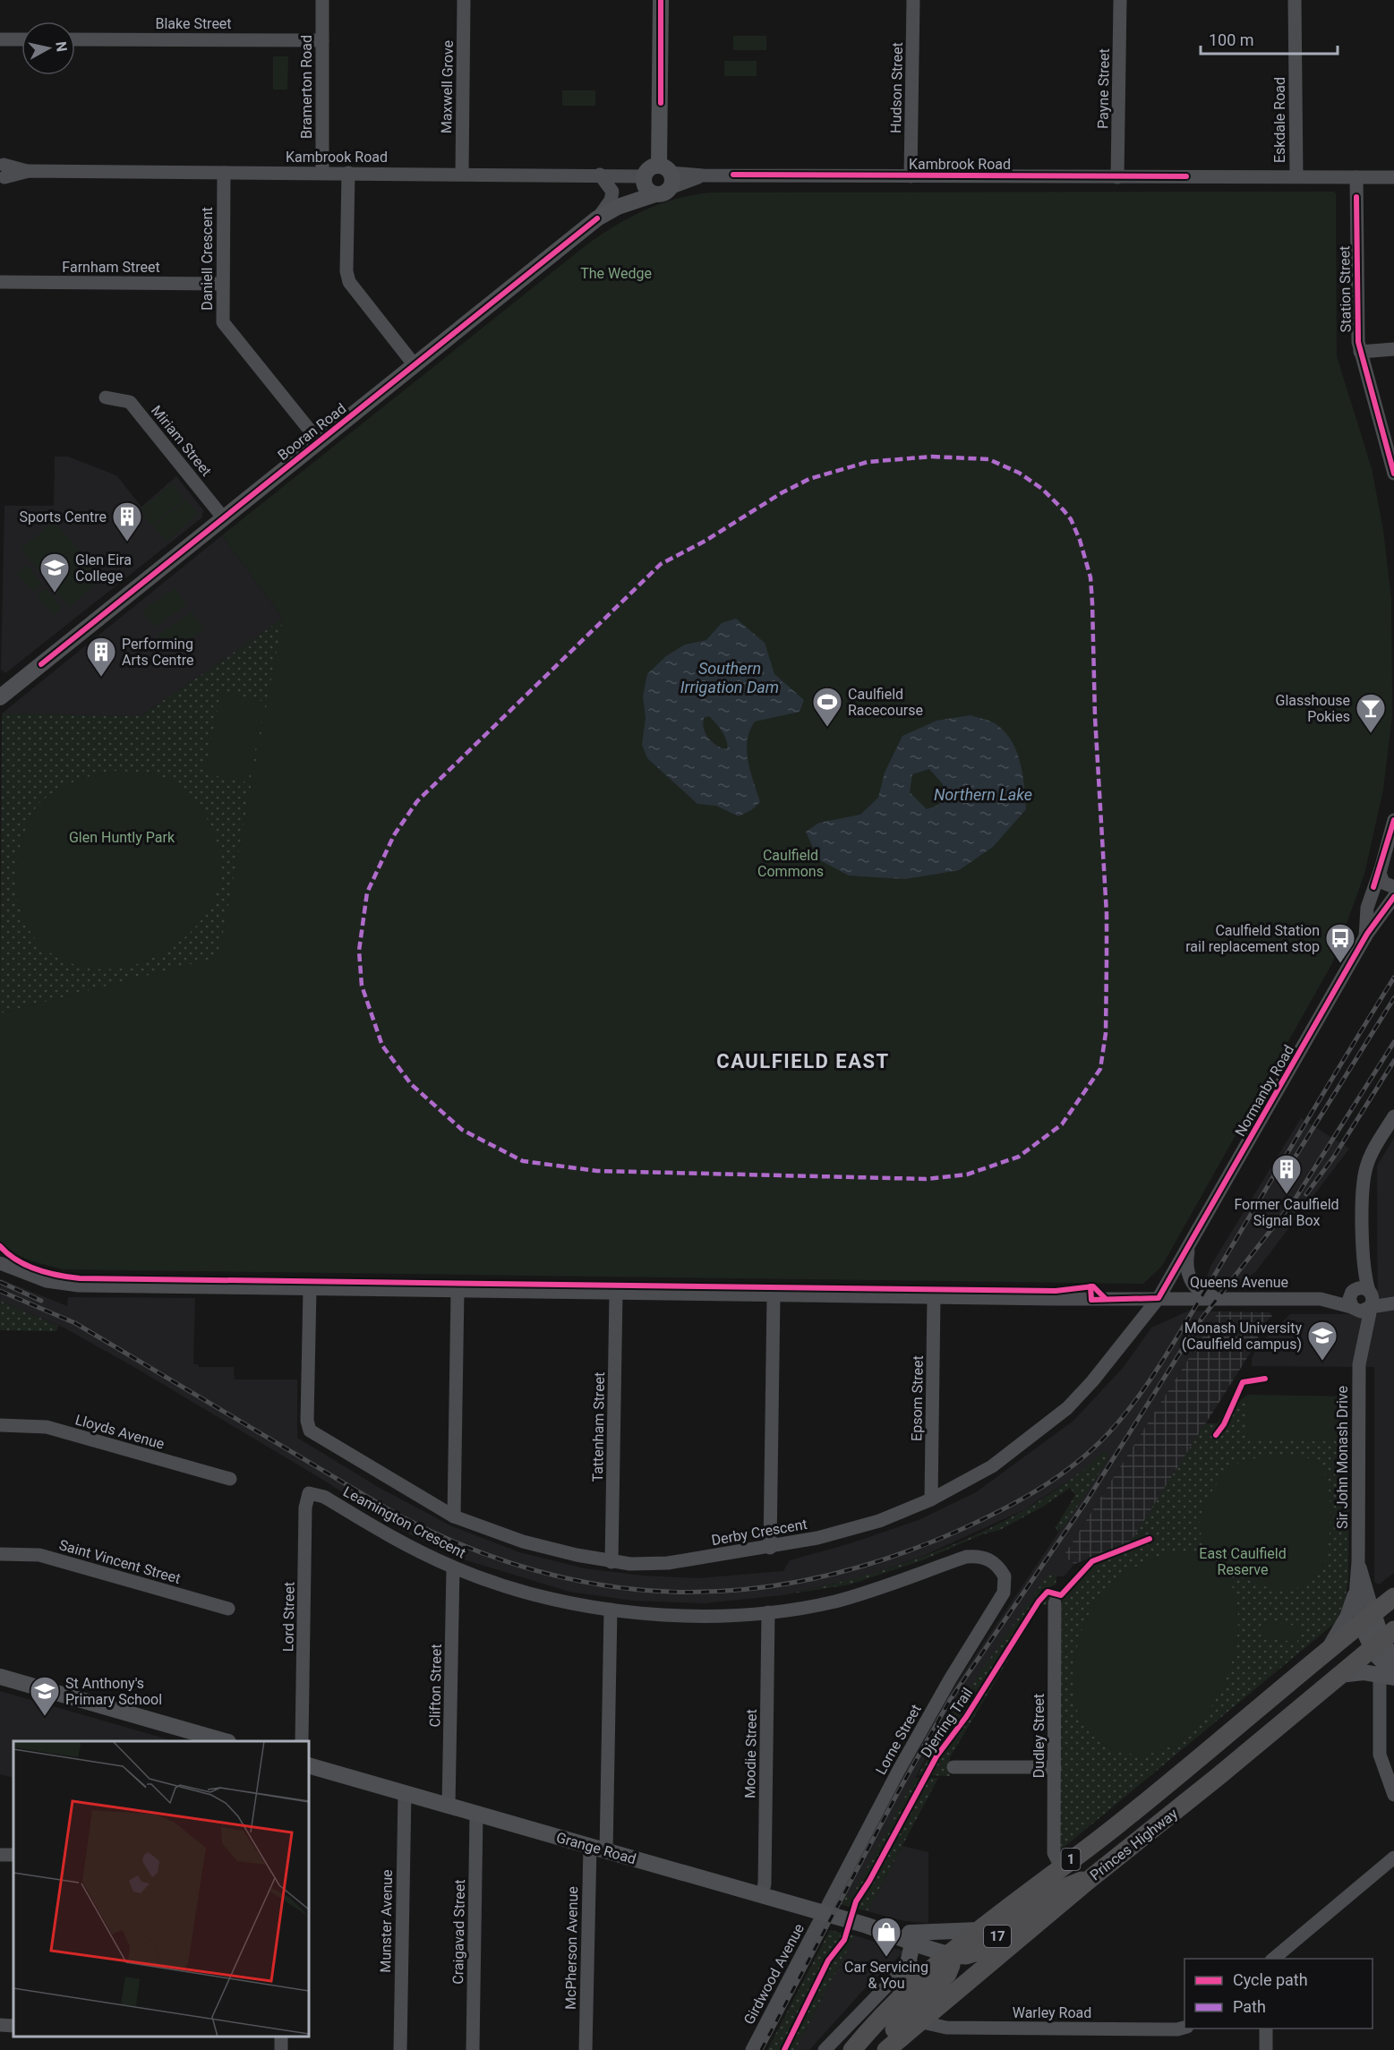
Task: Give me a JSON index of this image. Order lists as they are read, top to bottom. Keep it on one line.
{"streets":{"highway":["Princes Highway","1","17"],"main road":["Booran Road","Grange Road"],"street":["Blake Street","Bramerton Road","Maxwell Grove","Hudson Street","Payne Street","Eskdale Road","Kambrook Road","Daniell Crescent","Farnham Street","Station Street","Miriam Street","Normanby Road","Queens Avenue","Epsom Street","Tattenham Street","Lloyds Avenue","Sir John Monash Drive","Leamington Crescent","Derby Crescent","Saint Vincent Street","Lord Street","Clifton Street","Dudley Street","Lorne Street","Moodie Street","Munster Avenue","Craigavad Street","McPherson Avenue","Girdwood Avenue","Warley Road"],"cycle path":["Djerring Trail"]},"crossings":[["Blake Street","Bramerton Road"],["Bramerton Road","Kambrook Road"],["Maxwell Grove","Kambrook Road"],["Hudson Street","Kambrook Road"],["Payne Street","Kambrook Road"],["Eskdale Road","Kambrook Road"],["Kambrook Road","Daniell Crescent"],["Kambrook Road","Station Street"],["Kambrook Road","Booran Road"],["Daniell Crescent","Farnham Street"],["Daniell Crescent","Booran Road"],["Booran Road","Miriam Street"],["Normanby Road","Queens Avenue"],["Normanby Road","Derby Crescent"],["Queens Avenue","Epsom Street"],["Queens Avenue","Tattenham Street"],["Queens Avenue","Sir John Monash Drive"],["Queens Avenue","Derby Crescent"],["Epsom Street","Derby Crescent"],["Tattenham Street","Derby Crescent"],["Sir John Monash Drive","Princes Highway"],["Sir John Monash Drive","1"],["Leamington Crescent","Lord Street"],["Leamington Crescent","Clifton Street"],["Leamington Crescent","Lorne Street"],["Leamington Crescent","Moodie Street"],["Clifton Street","Grange Road"],["Dudley Street","Princes Highway"],["Lorne Street","Grange Road"],["Lorne Street","Girdwood Avenue"],["Moodie Street","Grange Road"],["Princes Highway","Grange Road"],["Princes Highway","1"],["Princes Highway","17"],["Princes Highway","Warley Road"],["Grange Road","Munster Avenue"],["Grange Road","Craigavad Street"],["Grange Road","17"],["Grange Road","McPherson Avenue"],["Grange Road","Girdwood Avenue"]],"districts":["CAULFIELD EAST"],"water":["Southern Irrigation Dam","Northern Lake"],"parks":["The Wedge","Glen Huntly Park","Caulfield Commons","East Caulfield Reserve"],"places":{"building":["Sports Centre","Performing Arts Centre","Former Caulfield Signal Box"],"school or university":["Glen Eira College","Monash University (Caulfield campus)","St Anthony's Primary School"],"sports":["Caulfield Racecourse"],"bar":["Glasshouse Pokies"],"bus stop":["Caulfield Station rail replacement stop"],"shop":["Car Servicing & You"]},"legend":["Cycle path","Path"],"scale_bar":"100 m","north":"right"}
